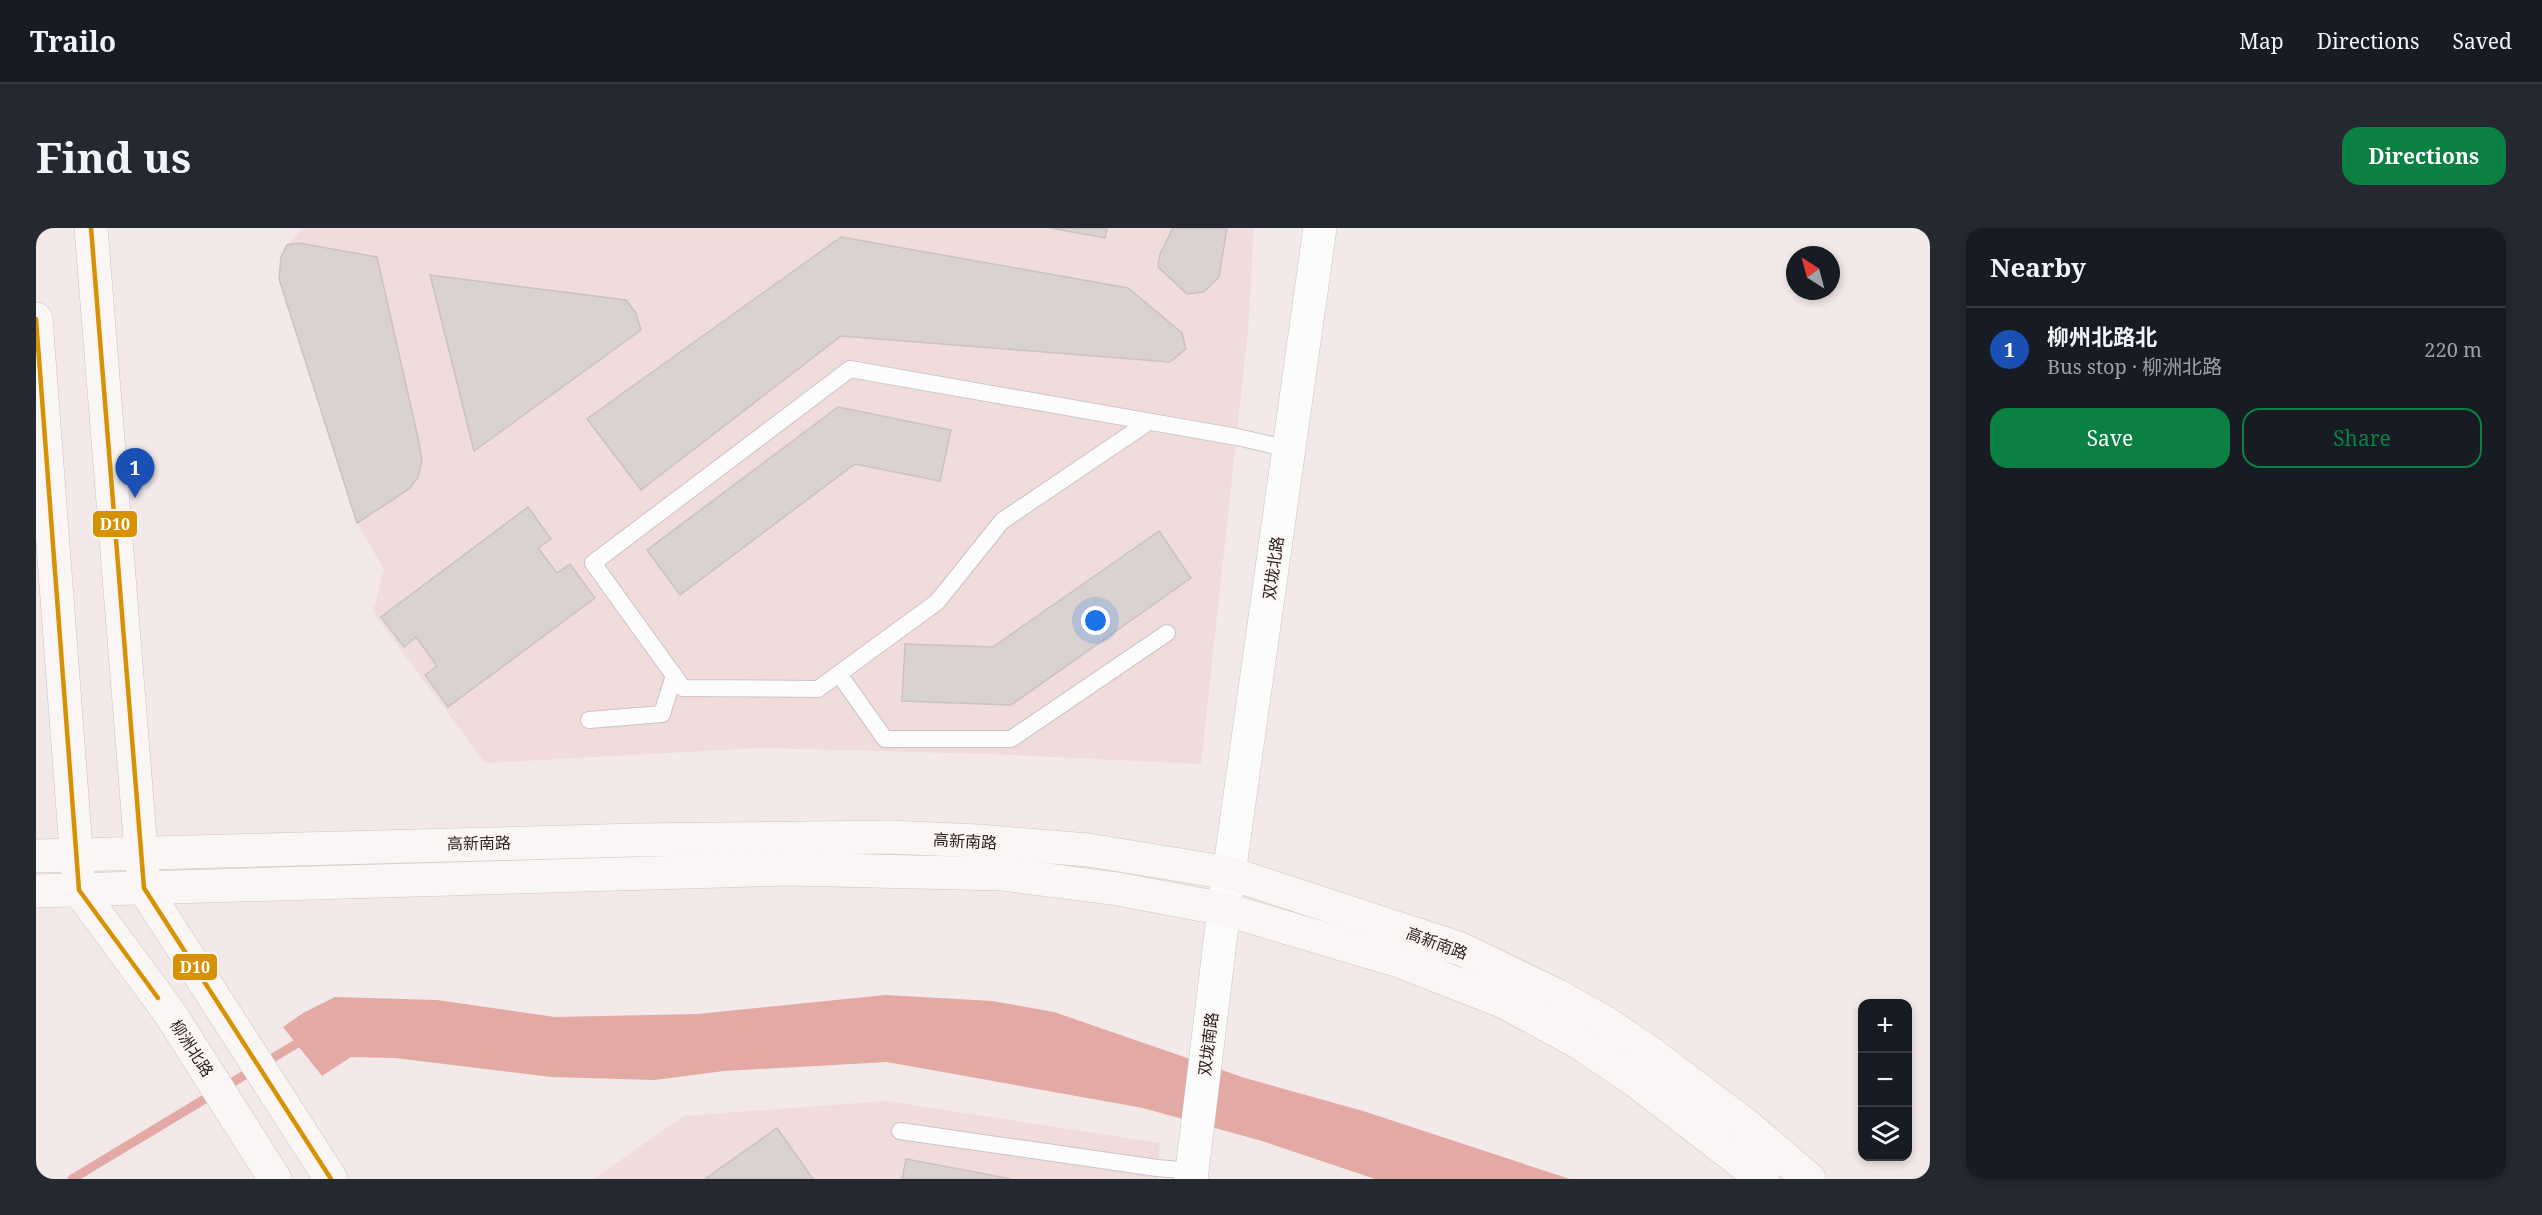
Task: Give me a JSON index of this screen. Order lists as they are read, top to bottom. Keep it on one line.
{"streets":{"main road":["高新南路","柳洲北路"],"street":["双垅北路","双垅南路"]},"crossings":[["双垅北路","高新南路"],["双垅北路","双垅南路"],["高新南路","双垅南路"],["高新南路","柳洲北路"]],"lines":["transit line D10"],"north":"top left","page":{"header":"Trailo","nav":["Map","Directions","Saved"],"buttons":["Directions",["Save","Share"]],"title":"Find us","heading":"Nearby","list":[{"mark":"1","name":"柳州北路北","note":"Bus stop · 柳洲北路","value":"220 m"}],"pins":"1","map_buttons":["+","−"]}}
